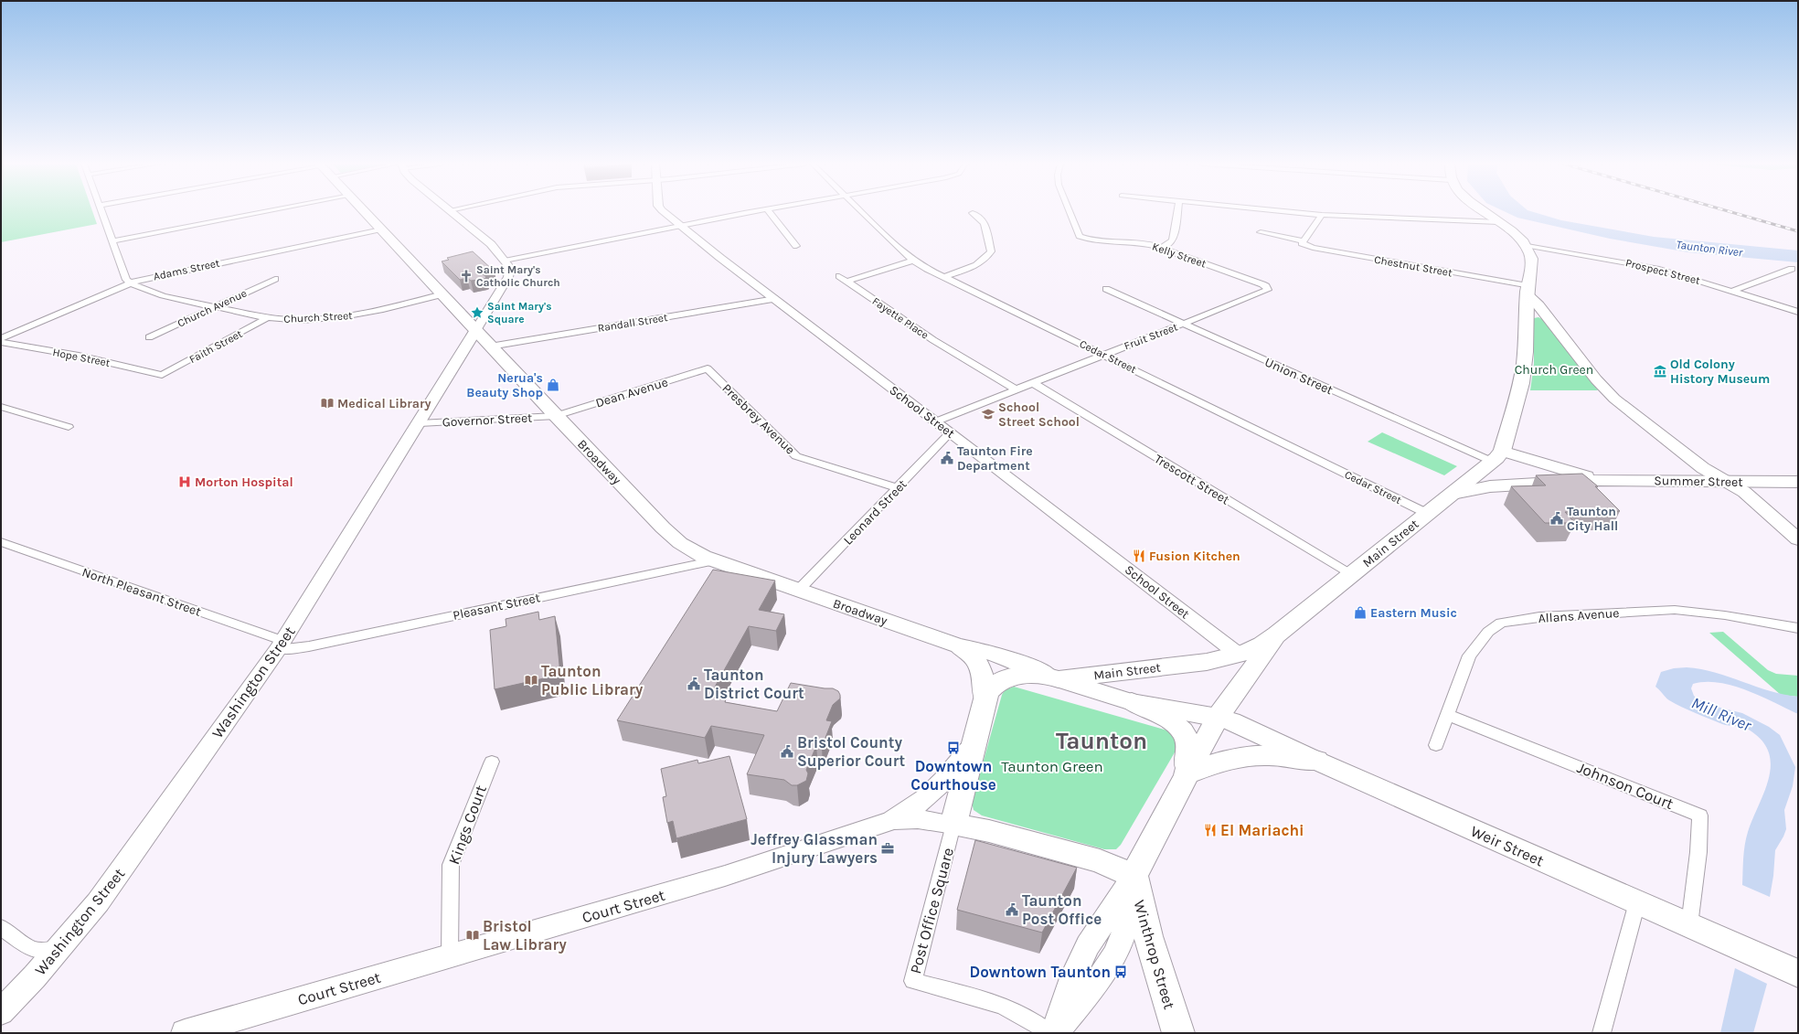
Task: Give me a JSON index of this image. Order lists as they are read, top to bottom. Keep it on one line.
{"streets":{"highway":["Main Street","Winthrop Street"],"main road":["Broadway","Summer Street","Washington Street","Weir Street","Court Street"],"street":["Kelly Street","Chestnut Street","Adams Street","Prospect Street","Church Avenue","Church Street","Fayette Place","Randall Street","Fruit Street","Faith Street","Cedar Street","Hope Street","Union Street","Dean Avenue","School Street","Presbrey Avenue","Governor Street","Trescott Street","Leonard Street","North Pleasant Street","Pleasant Street","Allans Avenue","Johnson Court","Kings Court","Post Office Square"]},"crossings":[["Kelly Street","Fruit Street"],["Adams Street","Church Street"],["Adams Street","Broadway"],["Church Avenue","Church Street"],["Church Street","Faith Street"],["Church Street","Broadway"],["Fayette Place","Fruit Street"],["Fayette Place","Cedar Street"],["Randall Street","School Street"],["Randall Street","Broadway"],["Fruit Street","Cedar Street"],["Fruit Street","Union Street"],["Fruit Street","School Street"],["Fruit Street","Trescott Street"],["Faith Street","Hope Street"],["Cedar Street","Main Street"],["Union Street","Summer Street"],["Union Street","Main Street"],["Dean Avenue","Presbrey Avenue"],["Dean Avenue","Governor Street"],["Dean Avenue","Broadway"],["School Street","Leonard Street"],["School Street","Main Street"],["Presbrey Avenue","Leonard Street"],["Governor Street","Broadway"],["Governor Street","Washington Street"],["Broadway","Leonard Street"],["Broadway","Main Street"],["Broadway","Pleasant Street"],["Broadway","Washington Street"],["Trescott Street","Main Street"],["Summer Street","Main Street"],["Main Street","Weir Street"],["North Pleasant Street","Pleasant Street"],["North Pleasant Street","Washington Street"],["Pleasant Street","Washington Street"],["Allans Avenue","Johnson Court"],["Johnson Court","Weir Street"],["Kings Court","Court Street"],["Court Street","Post Office Square"]],"districts":["Taunton"],"water":["Taunton River","Mill River"],"parks":["Church Green","Taunton Green"],"places":{"church":["Saint Mary's Catholic Church"],"place":["Saint Mary's Square"],"museum":["Old Colony History Museum"],"shop":["Nerua's Beauty Shop","Eastern Music"],"library":["Medical Library","Taunton Public Library","Bristol Law Library"],"school or university":["School Street School"],"public building":["Taunton Fire Department","Taunton City Hall","Taunton District Court","Bristol County Superior Court","Taunton Post Office"],"hospital":["Morton Hospital"],"restaurant":["Fusion Kitchen","El Mariachi"],"bus stop":["Downtown Courthouse","Downtown Taunton"],"office":["Jeffrey Glassman Injury Lawyers"]}}
